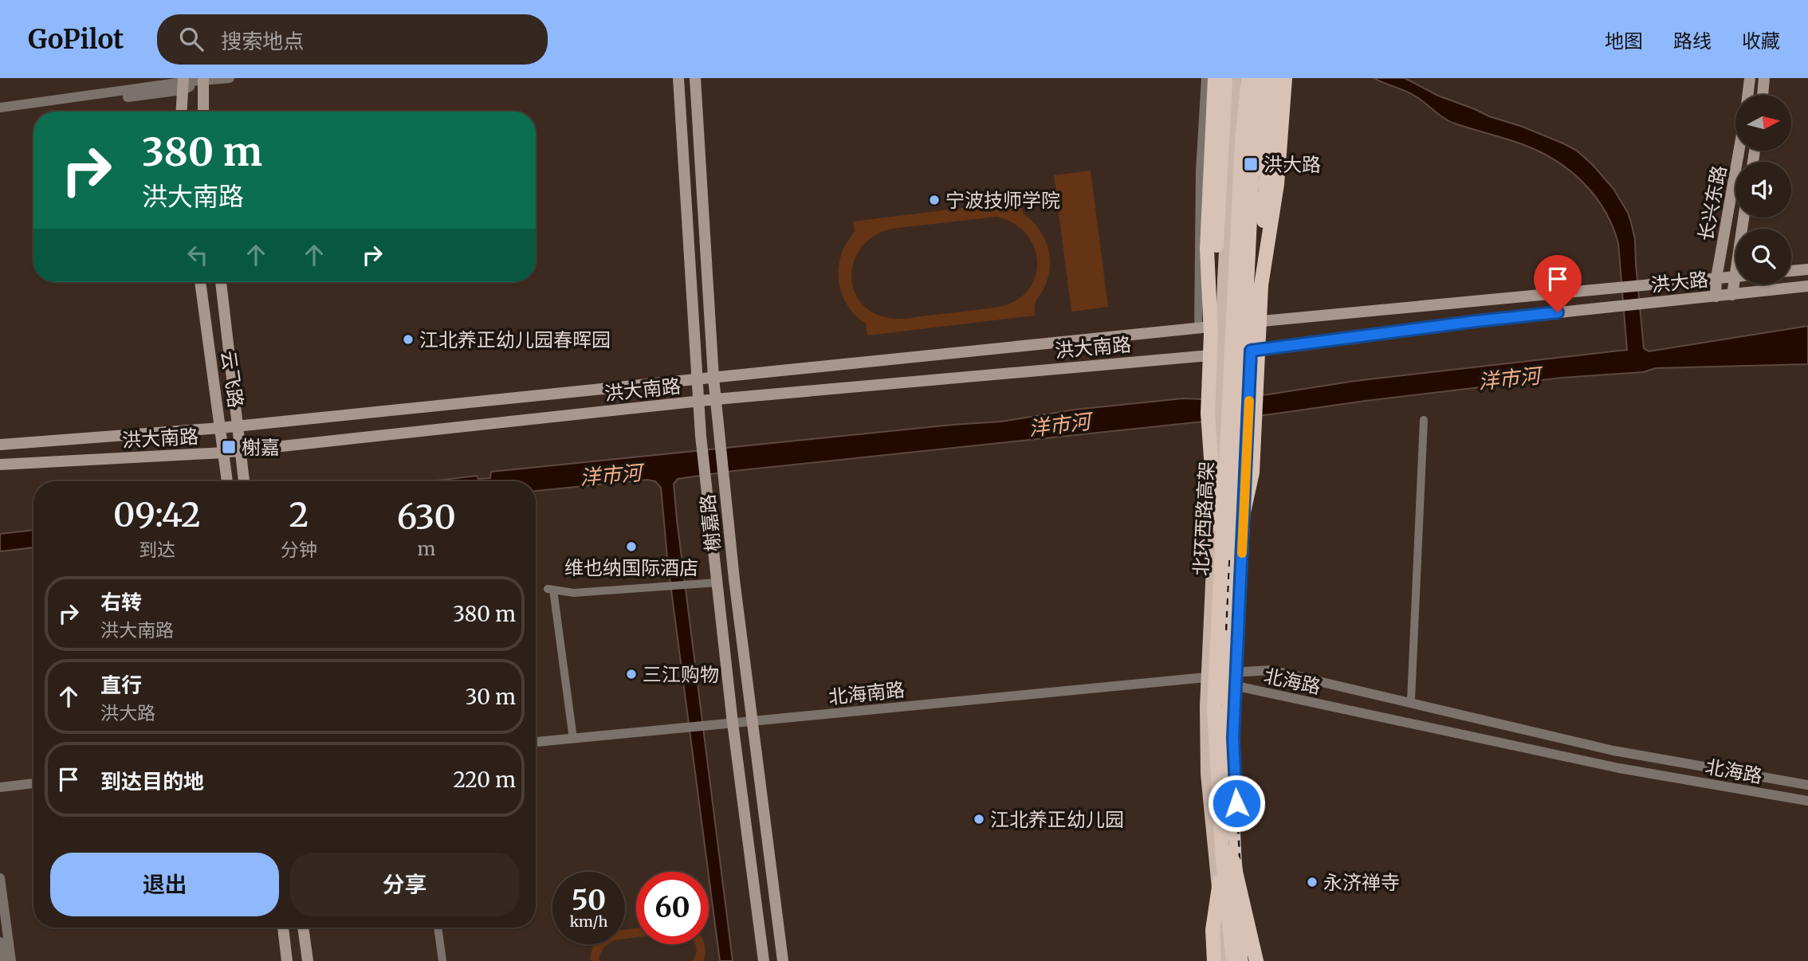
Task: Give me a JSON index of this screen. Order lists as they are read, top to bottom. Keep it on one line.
{"streets":{"highway":["北环西路高架"],"main road":["长兴东路","洪大路","洪大南路","云飞路","榭嘉路"],"street":["北海路","北海南路"]},"crossings":[["长兴东路","洪大路"],["洪大路","洪大南路"],["洪大南路","云飞路"],["洪大南路","榭嘉路"],["榭嘉路","北海南路"],["北海路","北海南路"]],"water":["洋市河"],"places":{"transit":["洪大路","榭嘉"],"other":["宁波技师学院","江北养正幼儿园春晖园","维也纳国际酒店","三江购物","江北养正幼儿园","永济禅寺"]},"north":"right","page":{"header":"GoPilot","search":"搜索地点","nav":["地图","路线","收藏"],"turn":["380 m","洪大南路"],"eta":["09:42","到达","2","分钟","630","m"],"list":[{"name":"右转","note":"洪大南路","value":"380 m"},{"name":"直行","note":"洪大路","value":"30 m"},{"name":"到达目的地","value":"220 m"}],"buttons":["退出","分享"],"speed":"50 km/h","limit":"60"}}
